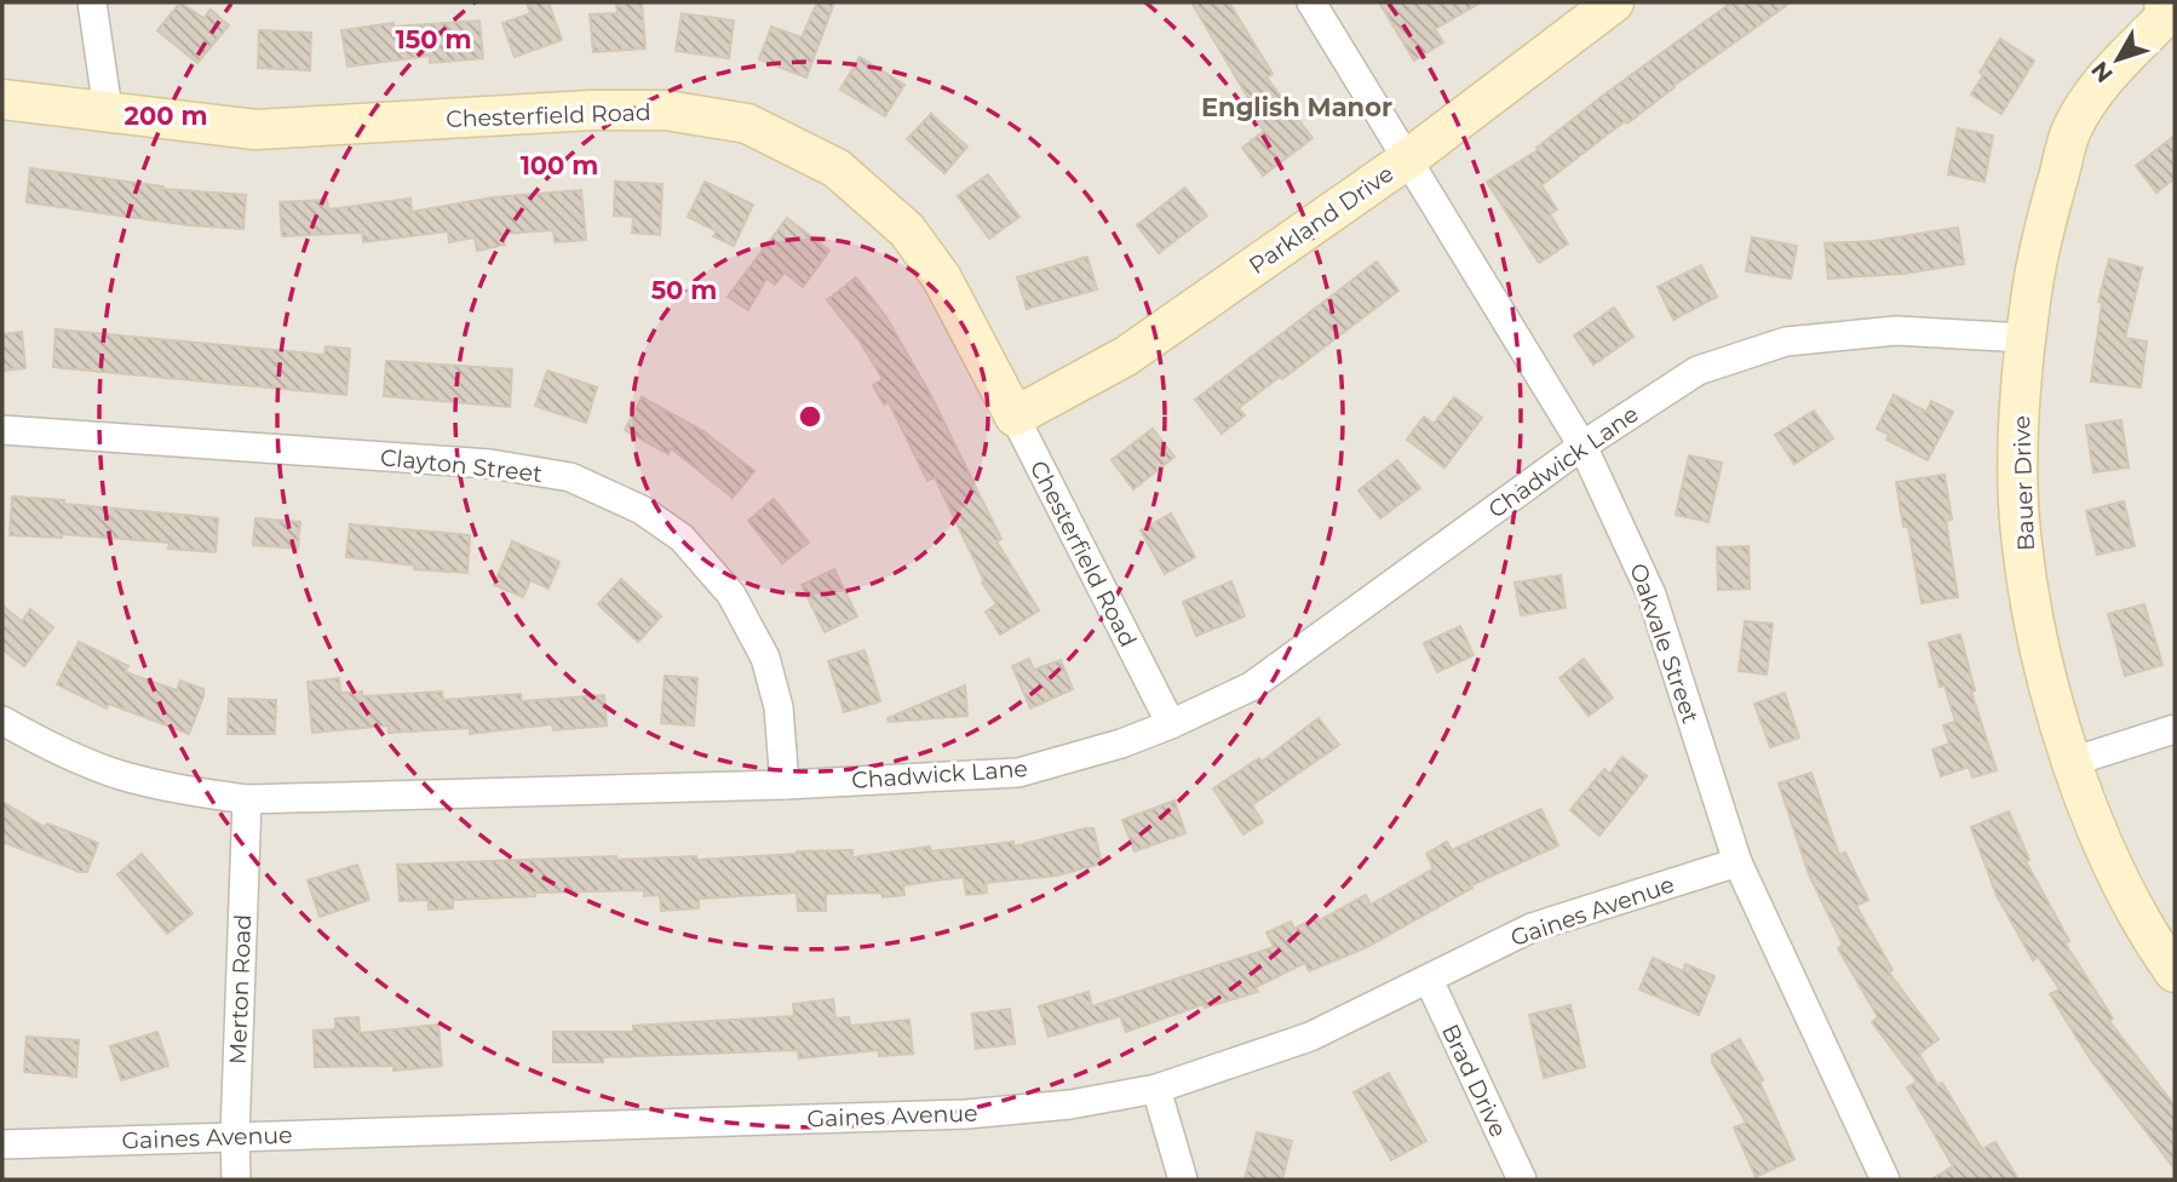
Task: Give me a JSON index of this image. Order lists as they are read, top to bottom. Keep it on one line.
{"streets":{"street":["Chesterfield Road","Parkland Drive","Chadwick Lane","Clayton Street","Bauer Drive","Oakvale Street","Gaines Avenue","Merton Road","Brad Drive"]},"crossings":[["Chesterfield Road","Parkland Drive"],["Chesterfield Road","Chadwick Lane"],["Parkland Drive","Oakvale Street"],["Chadwick Lane","Clayton Street"],["Chadwick Lane","Bauer Drive"],["Chadwick Lane","Oakvale Street"],["Chadwick Lane","Merton Road"],["Oakvale Street","Gaines Avenue"],["Gaines Avenue","Merton Road"],["Gaines Avenue","Brad Drive"]],"districts":["English Manor"],"north":"bottom left","rings":["150 m","200 m","100 m","50 m"]}
